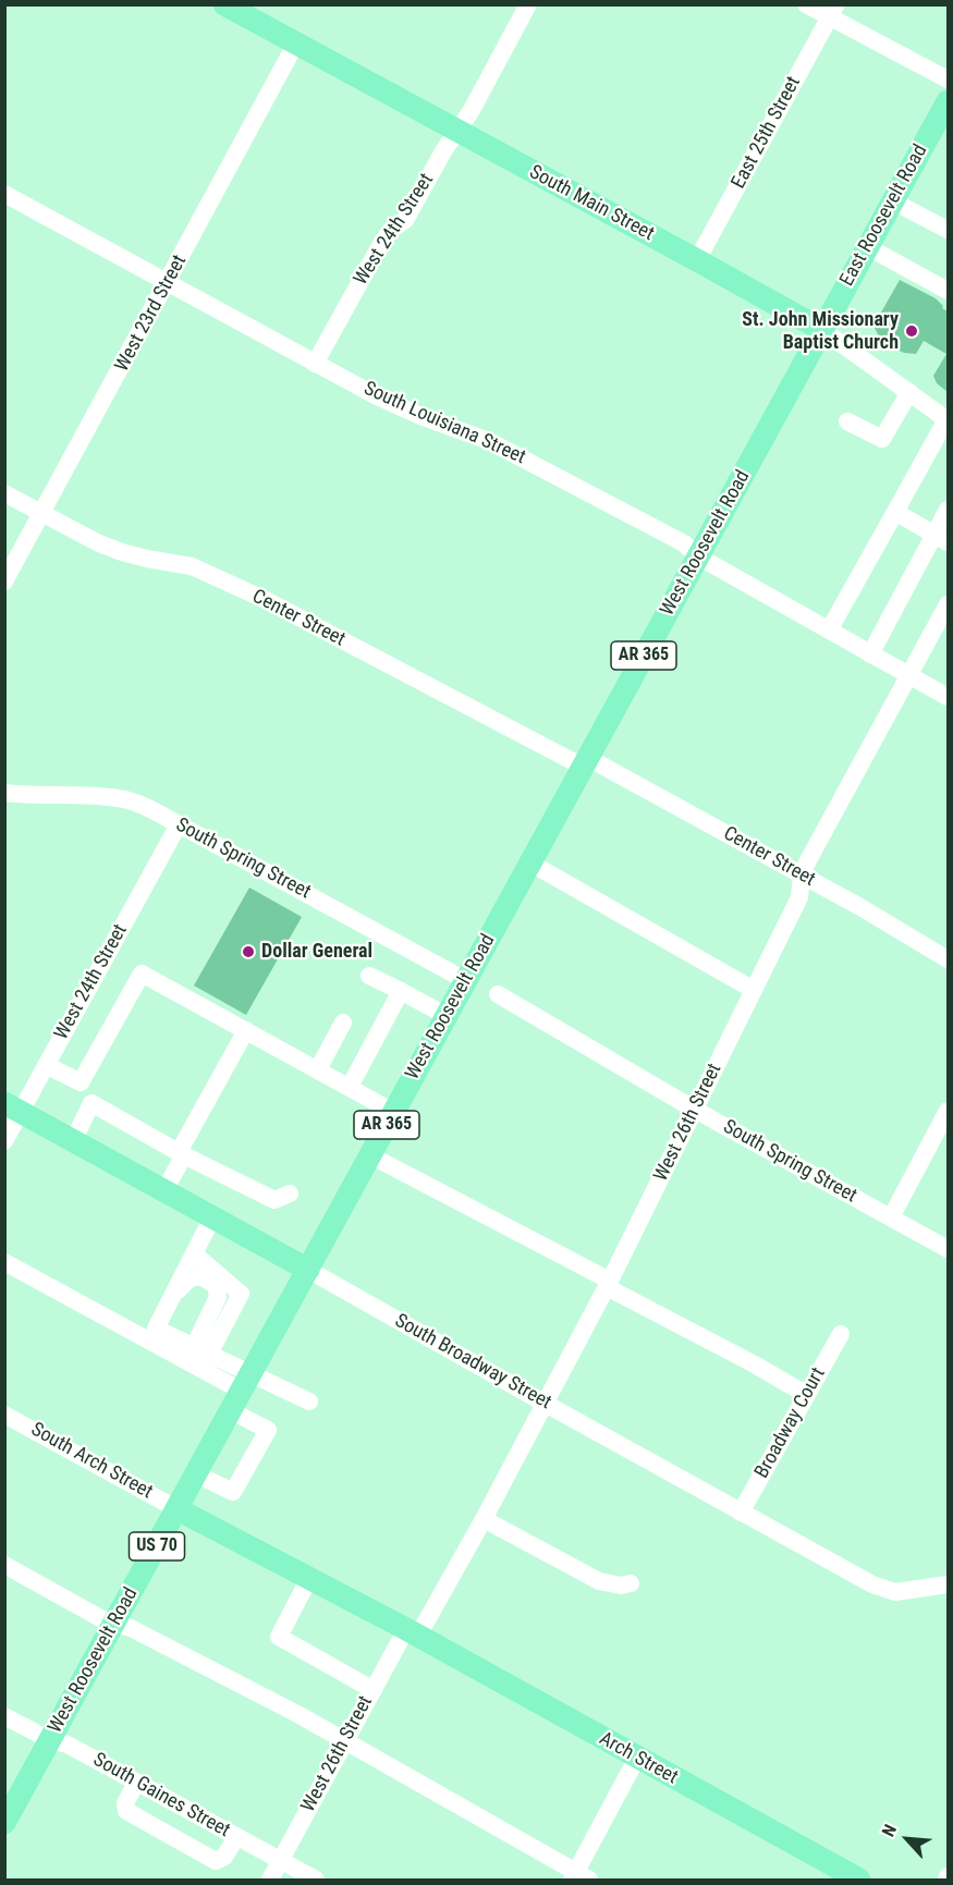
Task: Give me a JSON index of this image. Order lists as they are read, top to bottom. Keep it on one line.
{"streets":{"main road":["South Main Street","East Roosevelt Road","West Roosevelt Road","AR 365","South Broadway Street","US 70","Arch Street"],"street":["East 25th Street","West 24th Street","West 23rd Street","South Louisiana Street","Center Street","South Spring Street","West 26th Street","Broadway Court","South Arch Street","South Gaines Street"]},"crossings":[["East 25th Street","South Main Street"],["South Main Street","East Roosevelt Road"],["South Main Street","West 24th Street"],["South Main Street","West 23rd Street"],["South Main Street","West Roosevelt Road"],["East Roosevelt Road","West Roosevelt Road"],["West 24th Street","South Louisiana Street"],["West 24th Street","South Spring Street"],["West 24th Street","South Broadway Street"],["West 23rd Street","South Louisiana Street"],["West 23rd Street","Center Street"],["South Louisiana Street","West Roosevelt Road"],["South Louisiana Street","West 26th Street"],["West Roosevelt Road","Center Street"],["West Roosevelt Road","South Spring Street"],["West Roosevelt Road","South Broadway Street"],["West Roosevelt Road","South Arch Street"],["West Roosevelt Road","Arch Street"],["West Roosevelt Road","South Gaines Street"],["Center Street","West 26th Street"],["South Spring Street","West 26th Street"],["West 26th Street","South Broadway Street"],["West 26th Street","Arch Street"],["West 26th Street","South Gaines Street"],["South Broadway Street","Broadway Court"],["South Arch Street","Arch Street"]],"places":["St. John Missionary Baptist Church","Dollar General"],"north":"top left"}
